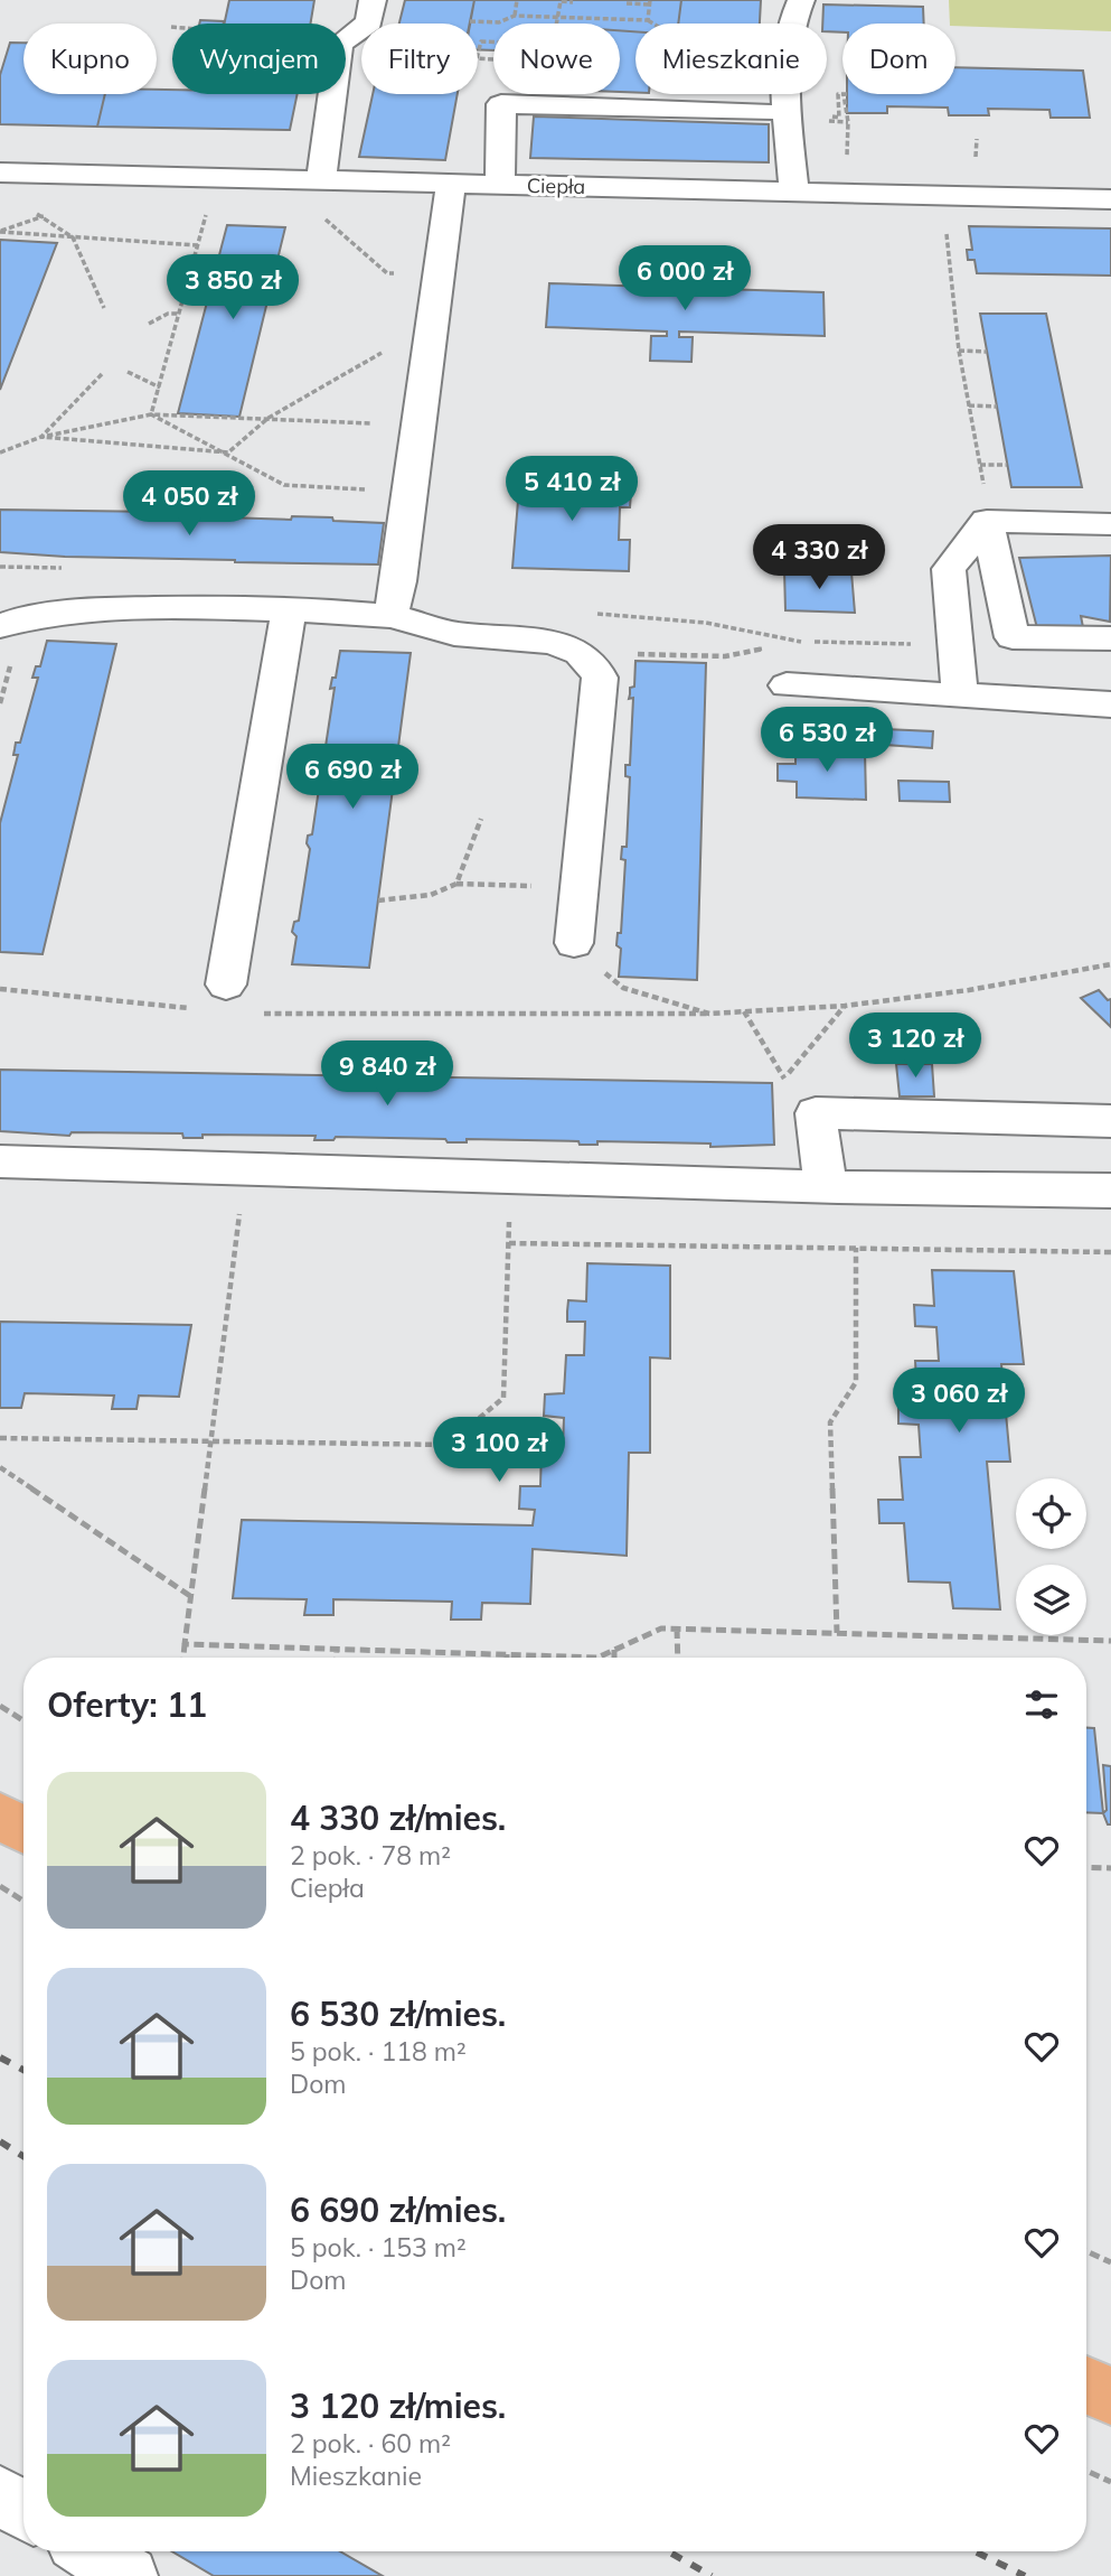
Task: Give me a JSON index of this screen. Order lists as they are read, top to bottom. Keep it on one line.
{"streets":{"street":["Ciepła"]},"page":{"chip":["Kupno","Wynajem","Filtry","Nowe","Mieszkanie","Dom"],"price":["6 000 zł","3 850 zł","5 410 zł","4 050 zł","4 330 zł","6 530 zł","6 690 zł","3 120 zł","9 840 zł","3 060 zł","3 100 zł"],"heading":"Oferty: 11","list":[{"name":"4 330 zł/mies.","note":"2 pok. · 78 m² · Ciepła"},{"name":"6 530 zł/mies.","note":"5 pok. · 118 m² · Dom"},{"name":"6 690 zł/mies.","note":"5 pok. · 153 m² · Dom"},{"name":"3 120 zł/mies.","note":"2 pok. · 60 m² · Mieszkanie"}]}}
